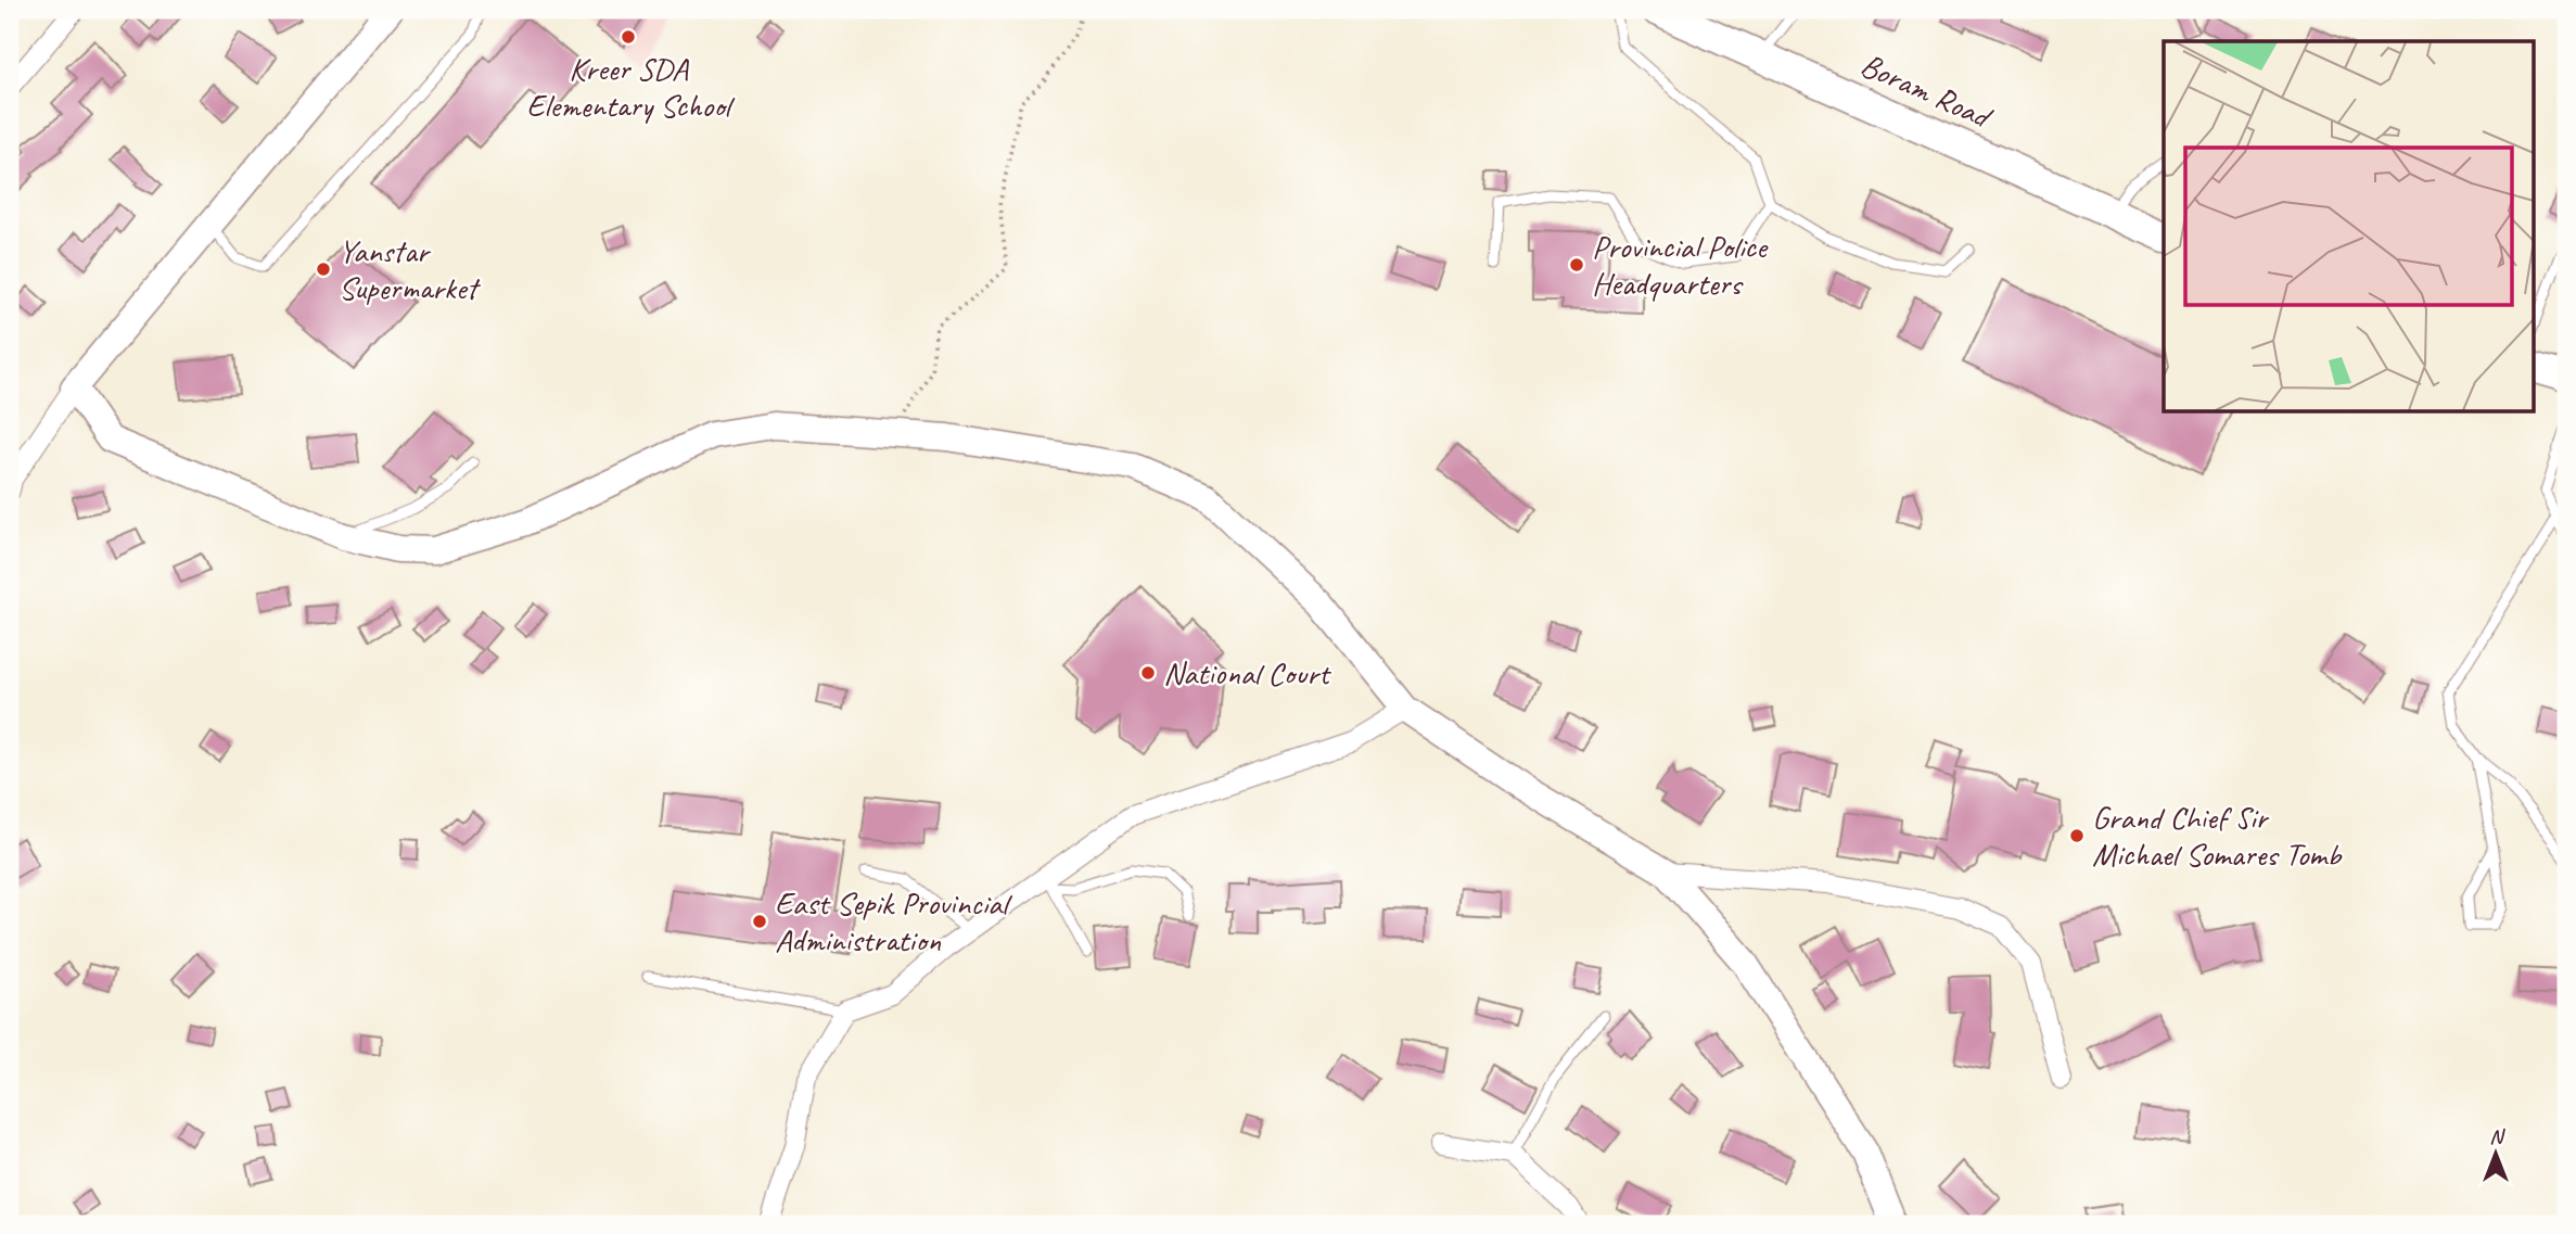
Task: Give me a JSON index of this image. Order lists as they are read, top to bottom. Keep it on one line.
{"streets":{"main road":["Boram Road"]},"places":["Kreer SDA Elementary School","Provincial Police Headquarters","Yanstar Supermarket","National Court","Grand Chief Sir Michael Somares Tomb","East Sepik Provincial Administration"],"north":"top"}
